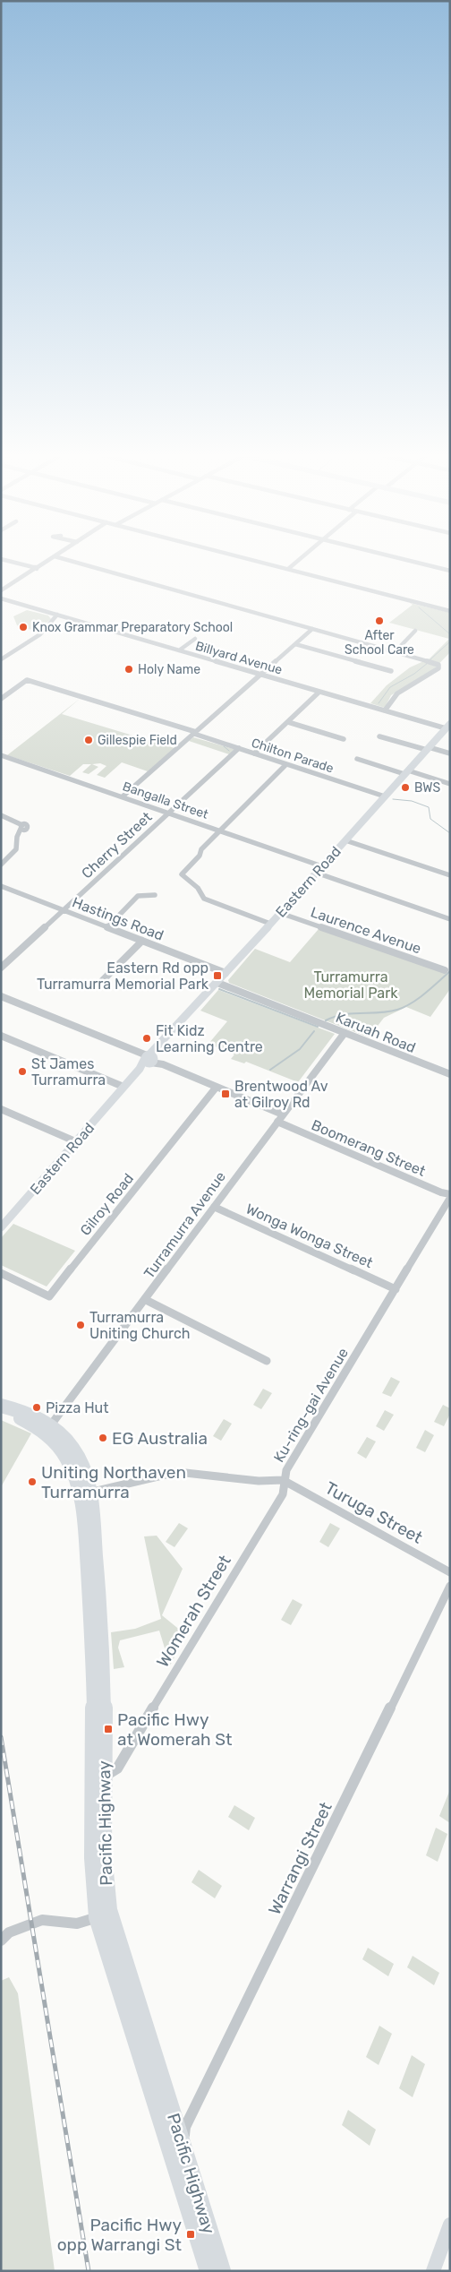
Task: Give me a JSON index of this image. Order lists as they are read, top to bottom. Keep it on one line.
{"streets":{"highway":["Pacific Highway"],"main road":["Eastern Road"],"street":["Billyard Avenue","Chilton Parade","Bangalla Street","Cherry Street","Hastings Road","Laurence Avenue","Karuah Road","Boomerang Street","Gilroy Road","Turramurra Avenue","Wonga Wonga Street","Ku-ring-gai Avenue","Turuga Street","Womerah Street","Warrangi Street"]},"crossings":[["Billyard Avenue","Eastern Road"],["Chilton Parade","Cherry Street"],["Chilton Parade","Eastern Road"],["Bangalla Street","Cherry Street"],["Bangalla Street","Eastern Road"],["Cherry Street","Hastings Road"],["Eastern Road","Hastings Road"],["Eastern Road","Laurence Avenue"],["Eastern Road","Karuah Road"],["Karuah Road","Turramurra Avenue"],["Boomerang Street","Turramurra Avenue"],["Boomerang Street","Ku-ring-gai Avenue"],["Turramurra Avenue","Wonga Wonga Street"],["Turramurra Avenue","Pacific Highway"],["Wonga Wonga Street","Ku-ring-gai Avenue"],["Ku-ring-gai Avenue","Turuga Street"],["Ku-ring-gai Avenue","Womerah Street"],["Ku-ring-gai Avenue","Pacific Highway"],["Turuga Street","Womerah Street"],["Womerah Street","Pacific Highway"],["Pacific Highway","Warrangi Street"]],"parks":["Turramurra Memorial Park"],"places":{"other":["After School Care","Knox Grammar Preparatory School","Holy Name","Gillespie Field","BWS","Fit Kidz Learning Centre","St James Turramurra","Turramurra Uniting Church","Pizza Hut","EG Australia","Uniting Northaven Turramurra"],"transit":["Eastern Rd opp Turramurra Memorial Park","Brentwood Av at Gilroy Rd","Pacific Hwy at Womerah St","Pacific Hwy opp Warrangi St"]}}
